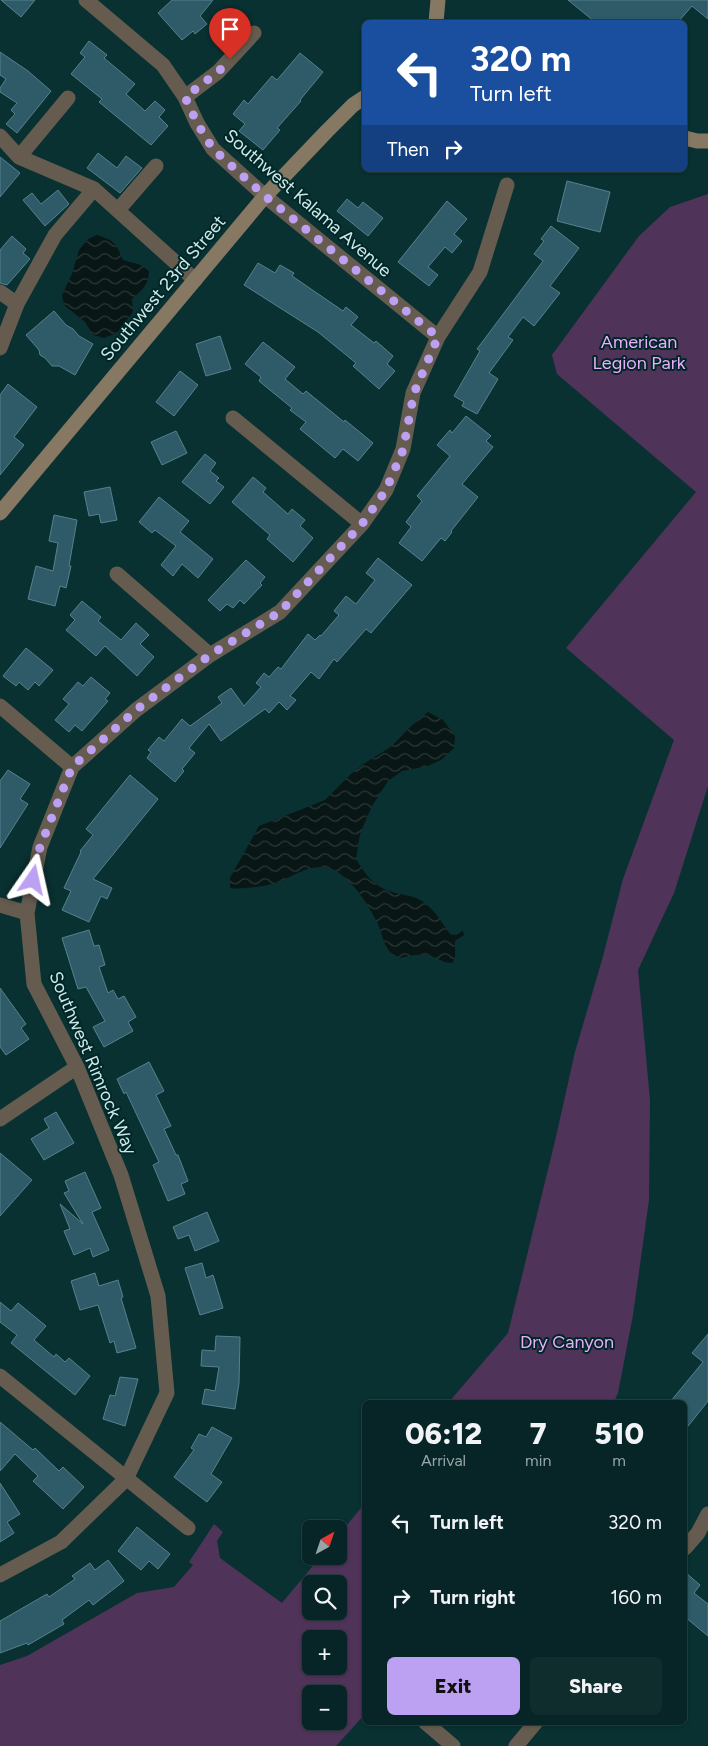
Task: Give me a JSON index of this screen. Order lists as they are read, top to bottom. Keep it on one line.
{"streets":{"street":["Southwest Kalama Avenue","Southwest 23rd Street","Southwest Rimrock Way"]},"crossings":[["Southwest Kalama Avenue","Southwest 23rd Street"],["Southwest Kalama Avenue","Southwest Rimrock Way"]],"parks":["American Legion Park","Dry Canyon"],"north":"top right","page":{"turn":["320 m","Turn left"],"then":"Then","eta":["06:12","Arrival","7","min","510","m"],"list":[{"name":"Turn left","value":"320 m"},{"name":"Turn right","value":"160 m"}],"map_buttons":["+","−"],"buttons":["Exit","Share"]}}
